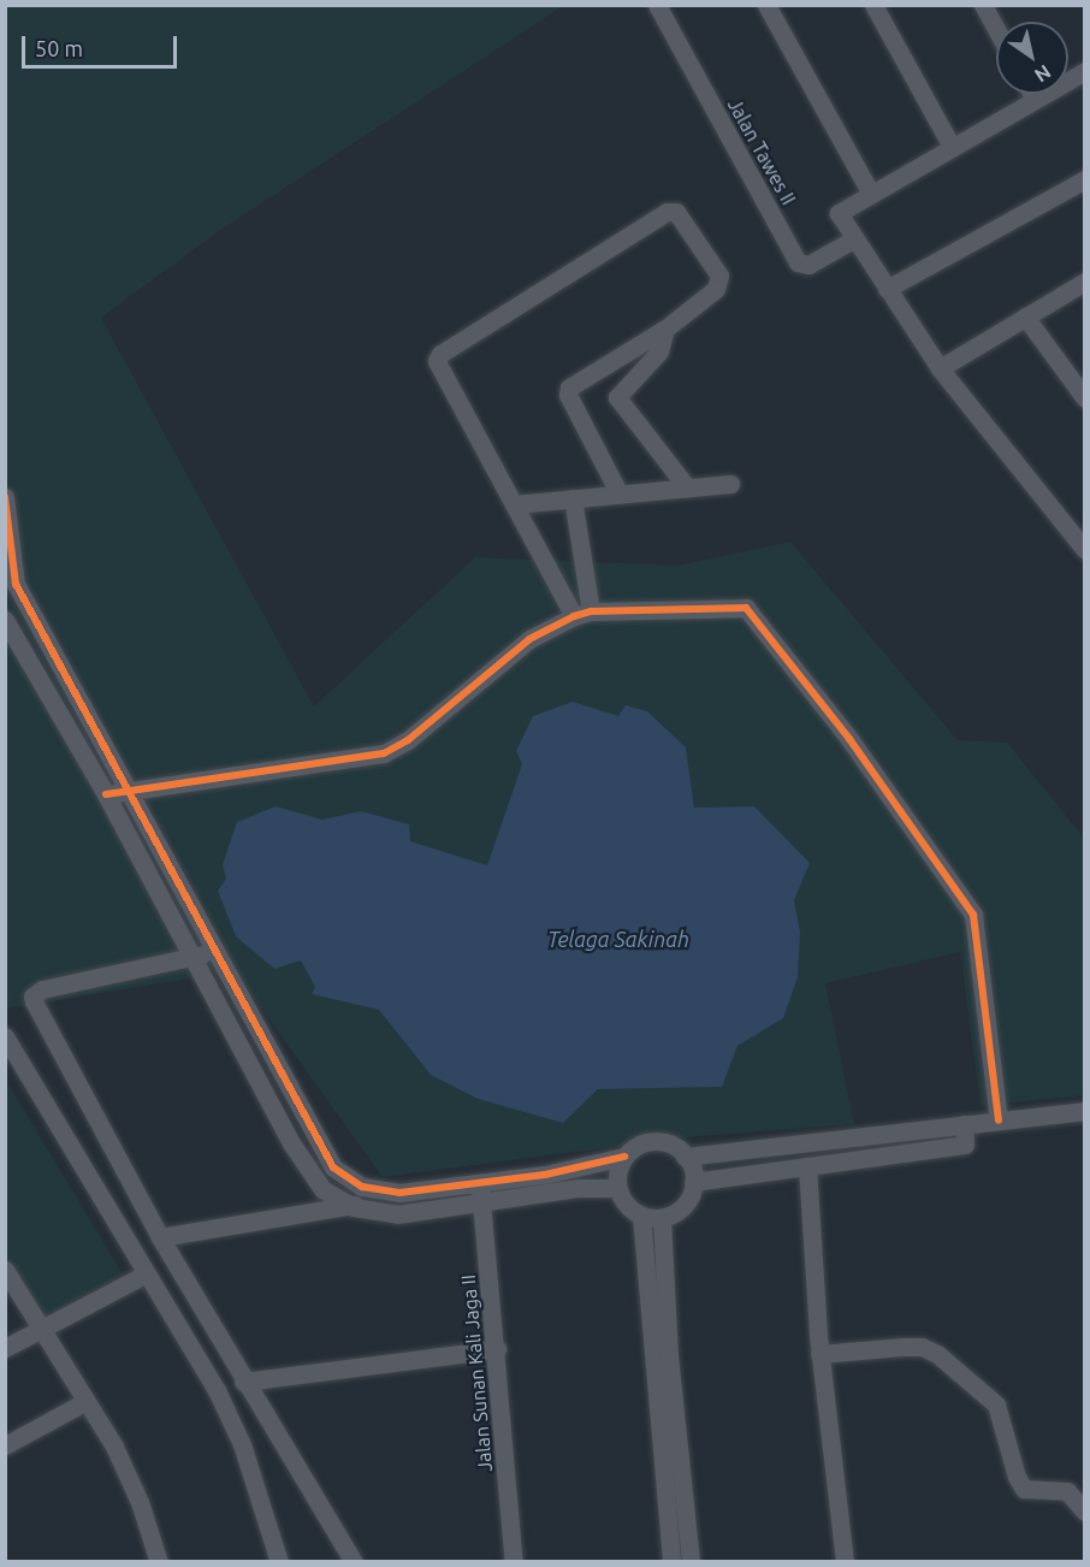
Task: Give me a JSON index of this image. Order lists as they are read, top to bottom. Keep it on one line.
{"streets":{"street":["Jalan Tawes II","Jalan Sunan Kali Jaga II"]},"water":["Telaga Sakinah"],"scale_bar":"50 m","north":"bottom right"}
